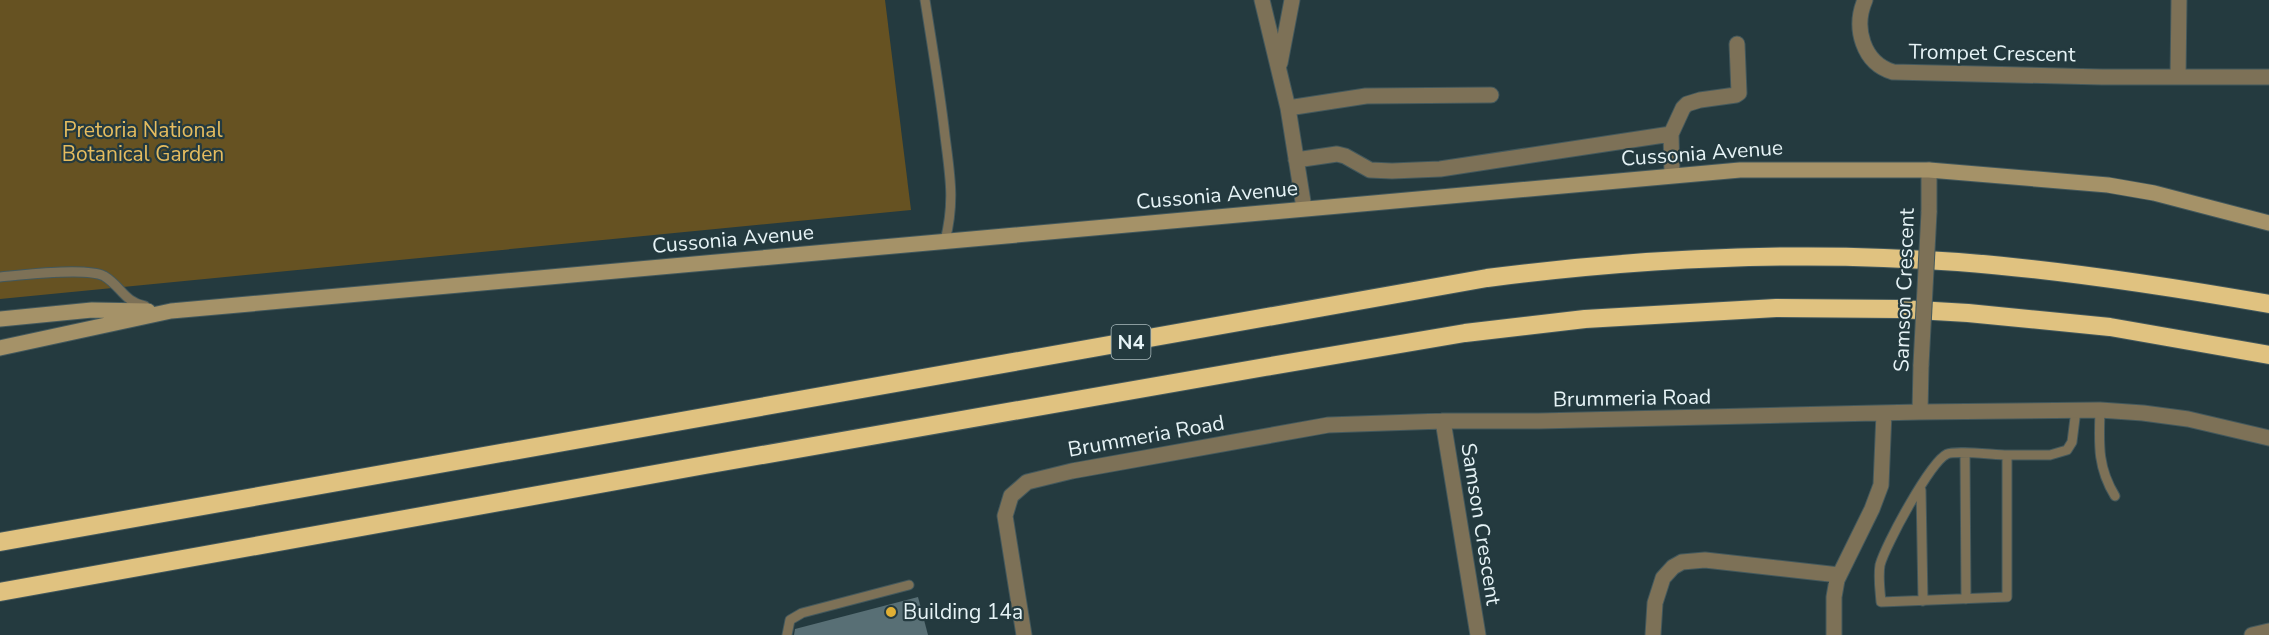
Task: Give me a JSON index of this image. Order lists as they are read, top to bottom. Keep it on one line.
{"streets":{"highway":["N4"],"main road":["Cussonia Avenue"],"street":["Trompet Crescent","Samson Crescent","Brummeria Road"]},"crossings":[["Cussonia Avenue","Samson Crescent"],["Samson Crescent","Brummeria Road"]],"parks":["Pretoria National Botanical Garden"],"places":["Building 14a"]}
